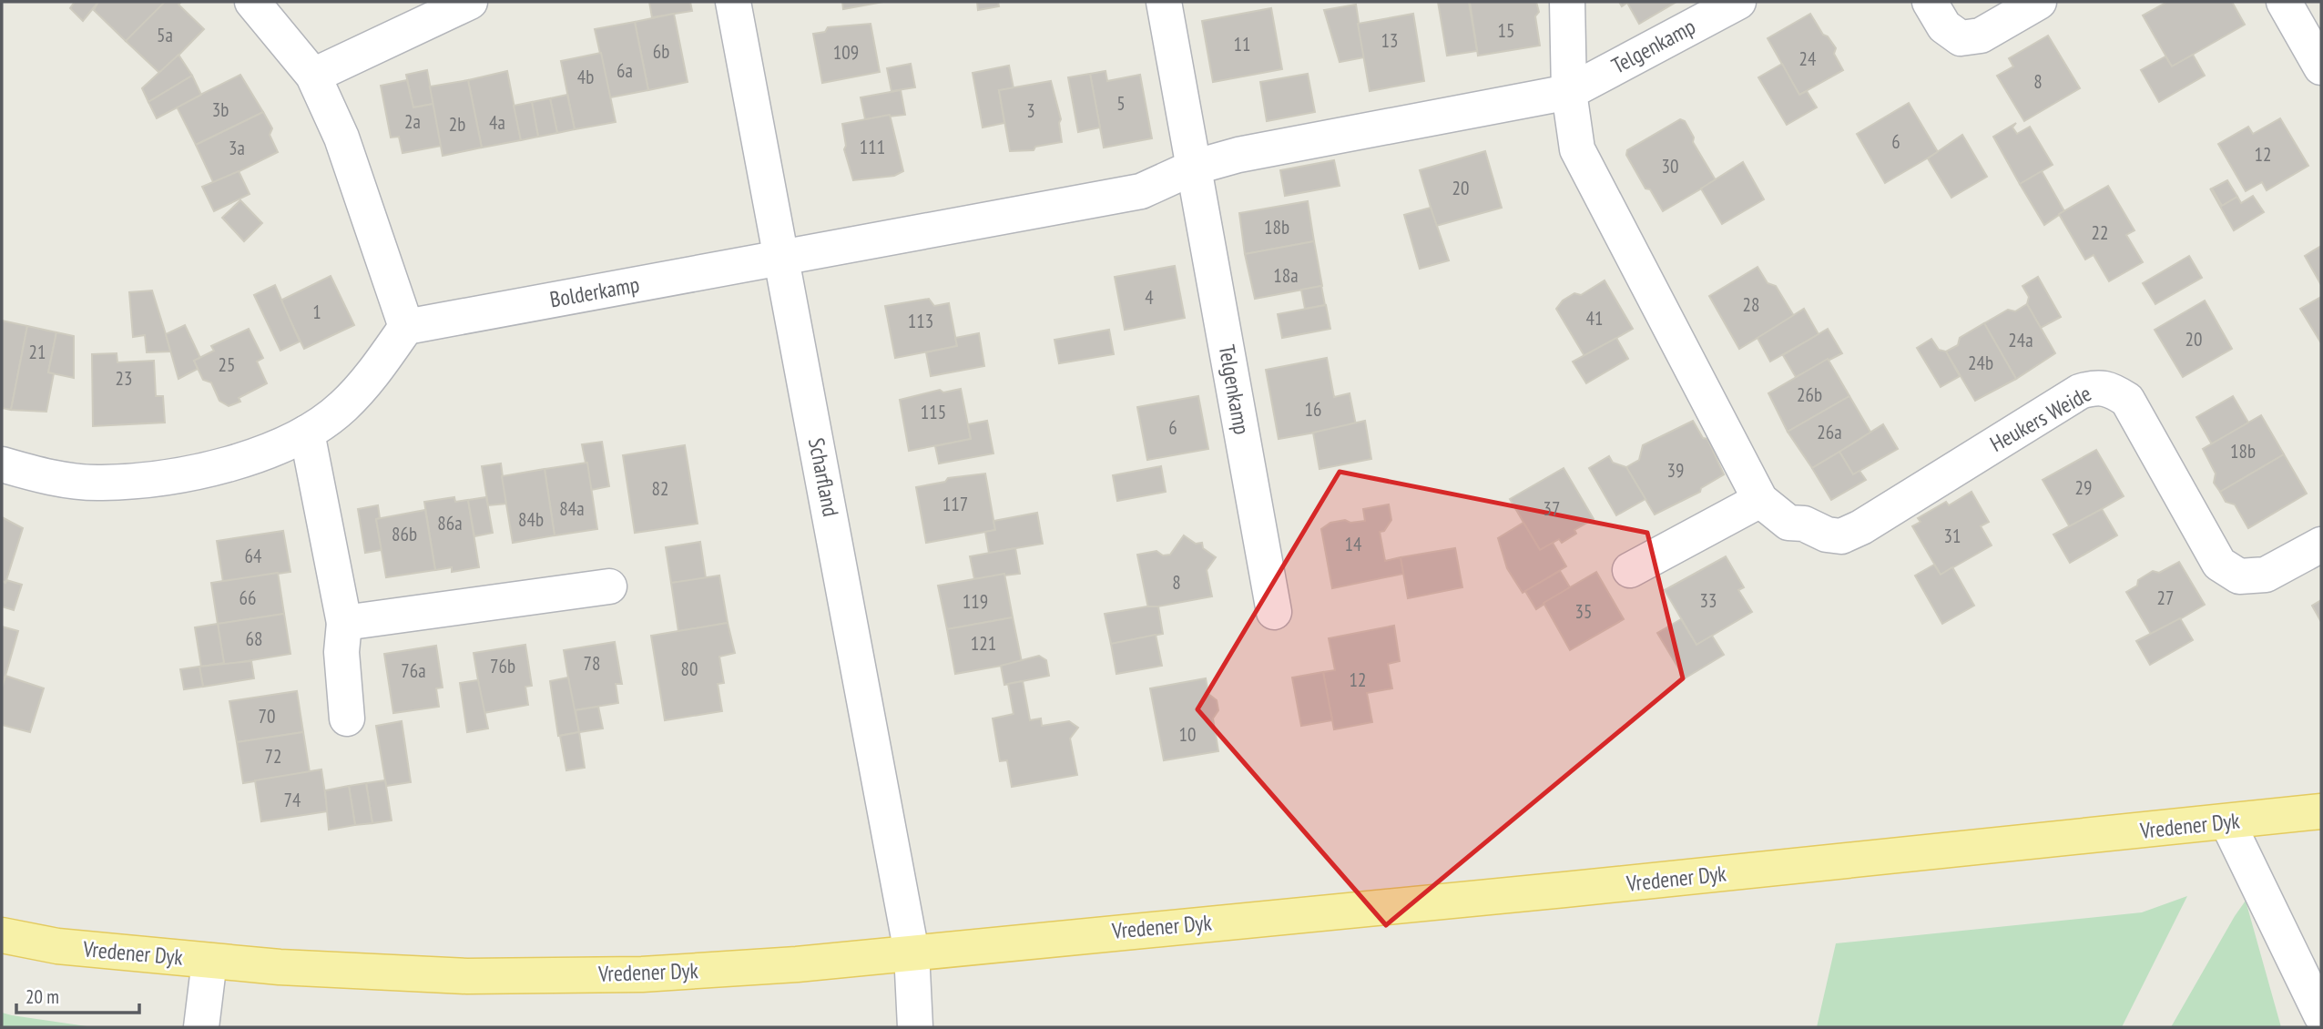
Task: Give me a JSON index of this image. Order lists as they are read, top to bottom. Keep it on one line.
{"streets":{"main road":["Vredener Dyk"],"street":["Telgenkamp","Bolderkamp","Heukers Weide","Scharfland"]},"crossings":[["Telgenkamp","Bolderkamp"],["Telgenkamp","Heukers Weide"],["Telgenkamp","Scharfland"],["Bolderkamp","Scharfland"],["Scharfland","Vredener Dyk"]],"house_numbers":["15","5a","13","11","6b","109","24","6a","4b","8","5","3b","3","2a","4a","2b","6","111","3a","12","30","20","18b","22","18a","4","28","1","41","113","20","24a","21","24b","25","23","26b","16","115","6","26a","18b","39","29","82","117","84a","37","84b","86a","86b","31","14","64","8","66","27","33","119","35","68","121","78","76b","80","76a","12","70","10","72","74"],"scale_bar":"20 m"}
